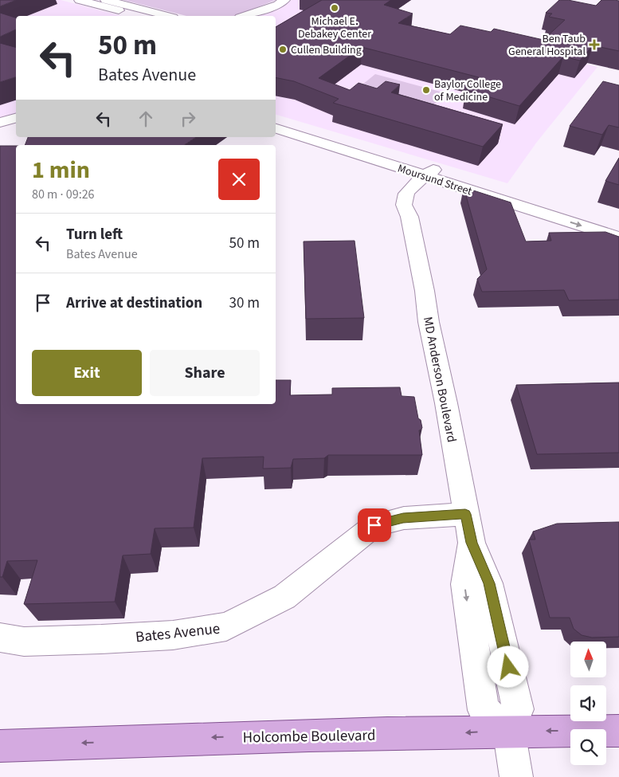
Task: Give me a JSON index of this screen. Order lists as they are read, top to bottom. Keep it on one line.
{"streets":{"main road":["Holcombe Boulevard"],"street":["Moursund Street","MD Anderson Boulevard","Bates Avenue"]},"crossings":[["Moursund Street","MD Anderson Boulevard"],["MD Anderson Boulevard","Bates Avenue"],["MD Anderson Boulevard","Holcombe Boulevard"]],"one_way":["Holcombe Boulevard"],"places":{"other":["Michael E. Debakey Center","Cullen Building","Baylor College of Medicine"],"health":["Ben Taub General Hospital"]},"north":"top","page":{"turn":["50 m","Bates Avenue"],"heading":["1 min","80 m · 09:26"],"list":[{"name":"Turn left","note":"Bates Avenue","value":"50 m"},{"name":"Arrive at destination","value":"30 m"}],"buttons":["Exit","Share"]}}
